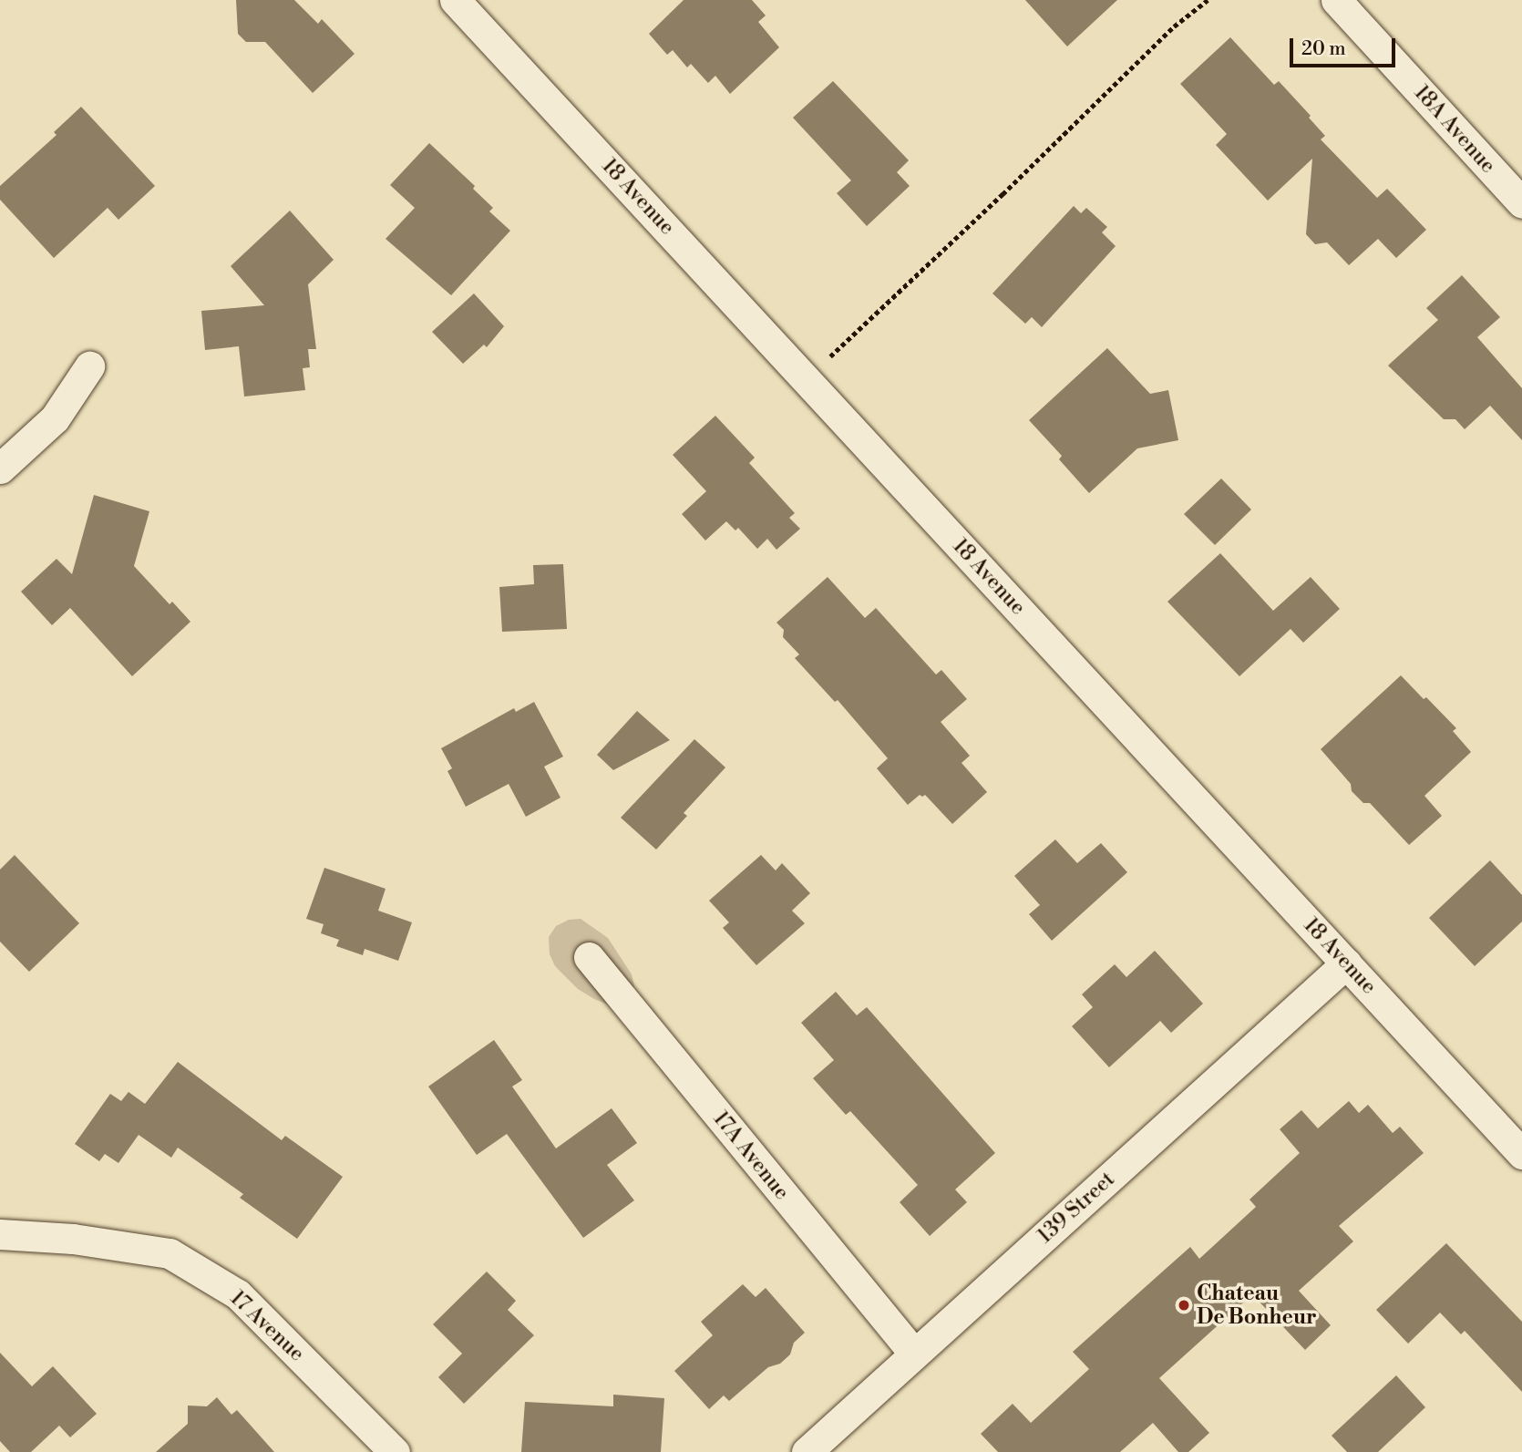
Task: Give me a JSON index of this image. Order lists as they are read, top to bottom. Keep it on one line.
{"streets":{"street":["18A Avenue","18 Avenue","17A Avenue","139 Street","17 Avenue"]},"crossings":[["18 Avenue","139 Street"],["17A Avenue","139 Street"]],"places":["Chateau De Bonheur"],"scale_bar":"20 m"}
